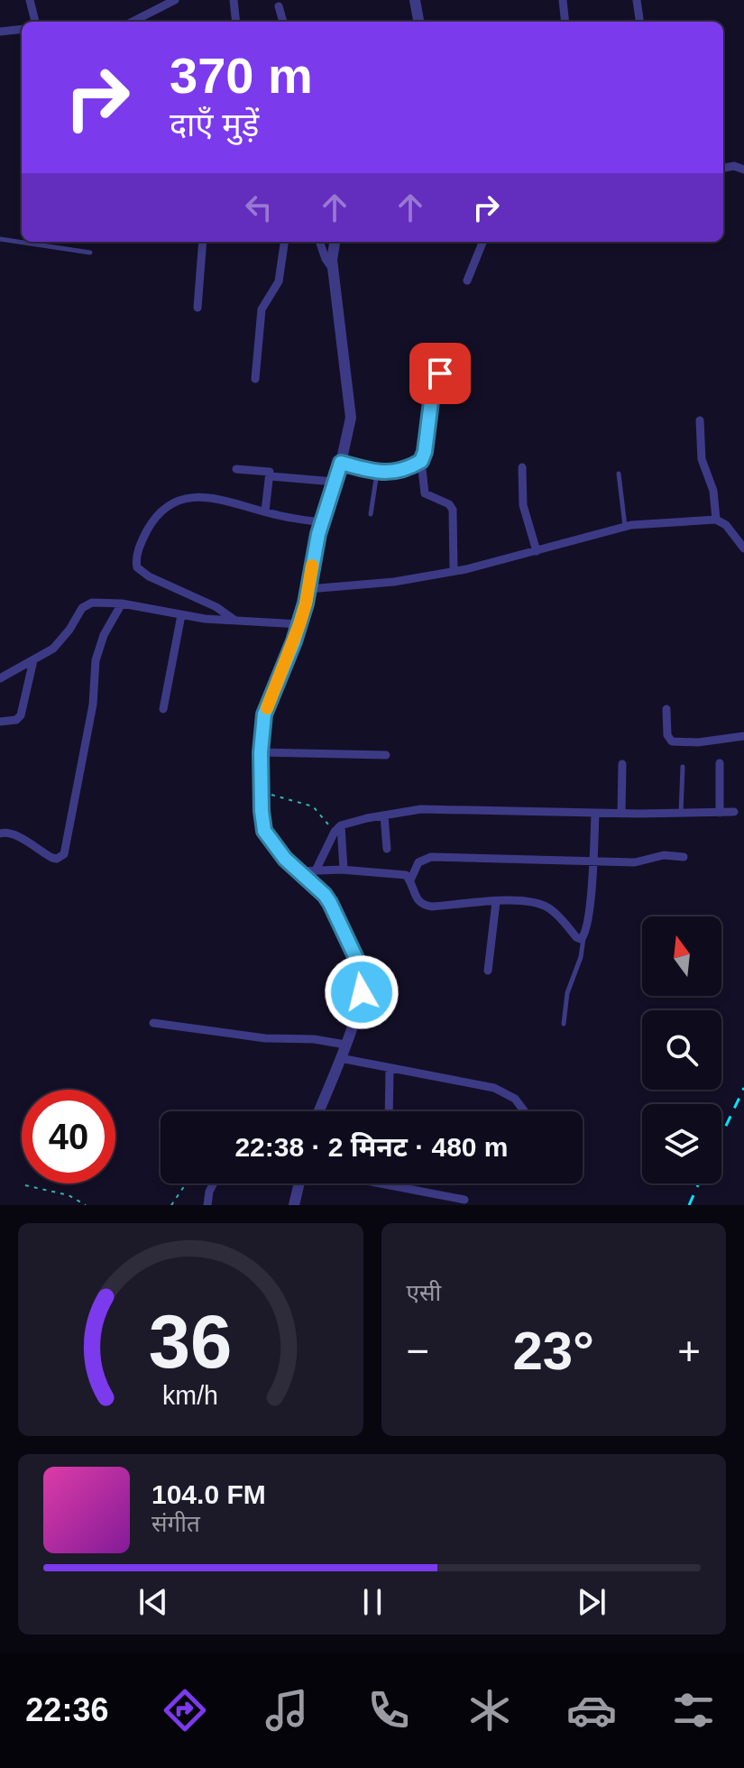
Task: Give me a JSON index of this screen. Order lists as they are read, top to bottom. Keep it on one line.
{"north":"top","page":{"turn":["370 m","दाएँ मुड़ें"],"limit":"40","trip":"22:38 · 2 मिनट · 480 m","tile":"एसी","heat":["−","23°","+"],"song":["104.0 FM","संगीत"],"tabs":"22:36","gauge":["36","km/h"]}}
